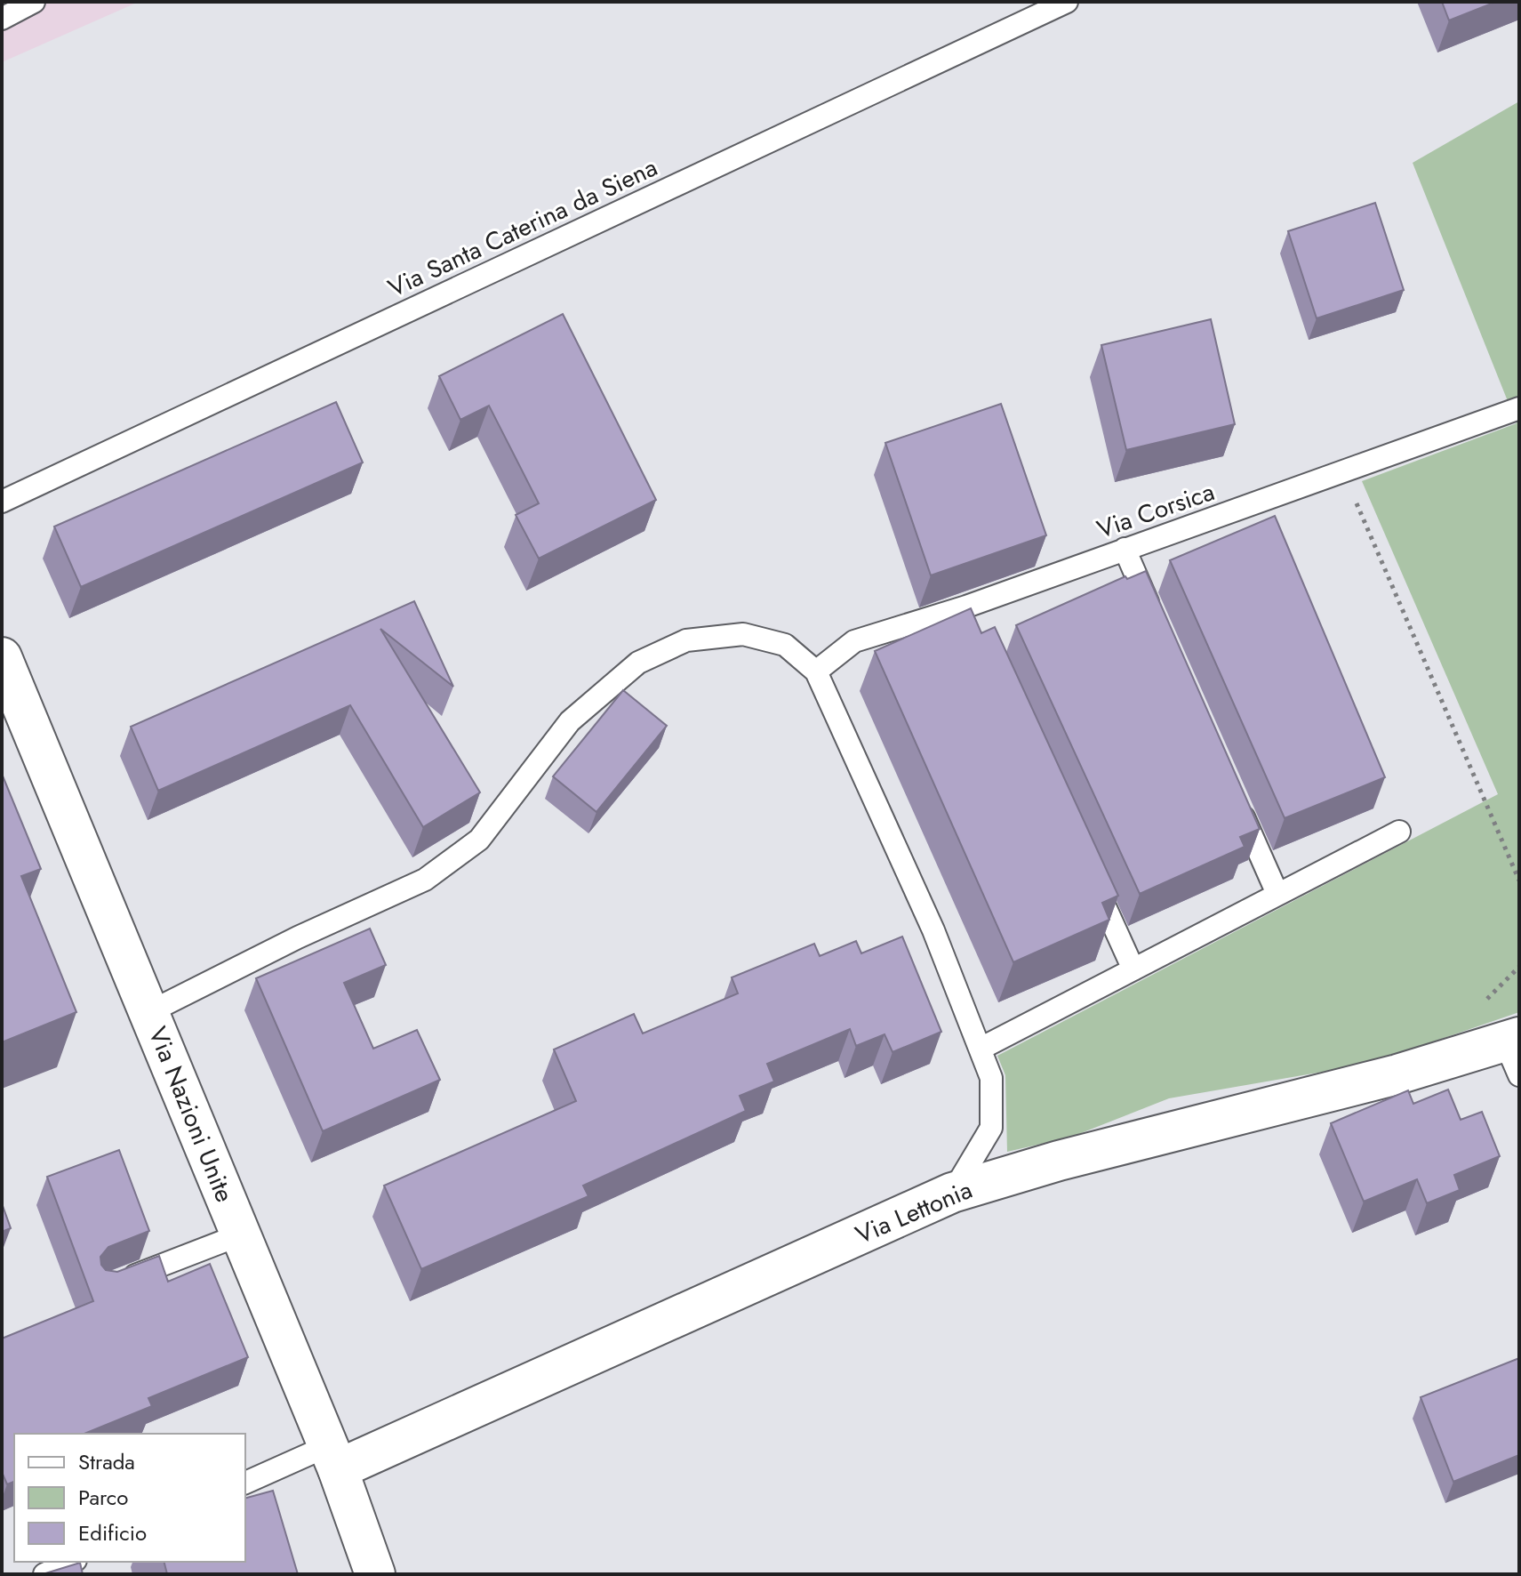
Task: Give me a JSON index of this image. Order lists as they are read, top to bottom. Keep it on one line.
{"streets":{"street":["Via Nazioni Unite","Via Lettonia"],"lane":["Via Santa Caterina da Siena","Via Corsica"]},"crossings":[["Via Nazioni Unite","Via Lettonia"]],"legend":["Strada","Parco","Edificio"]}
